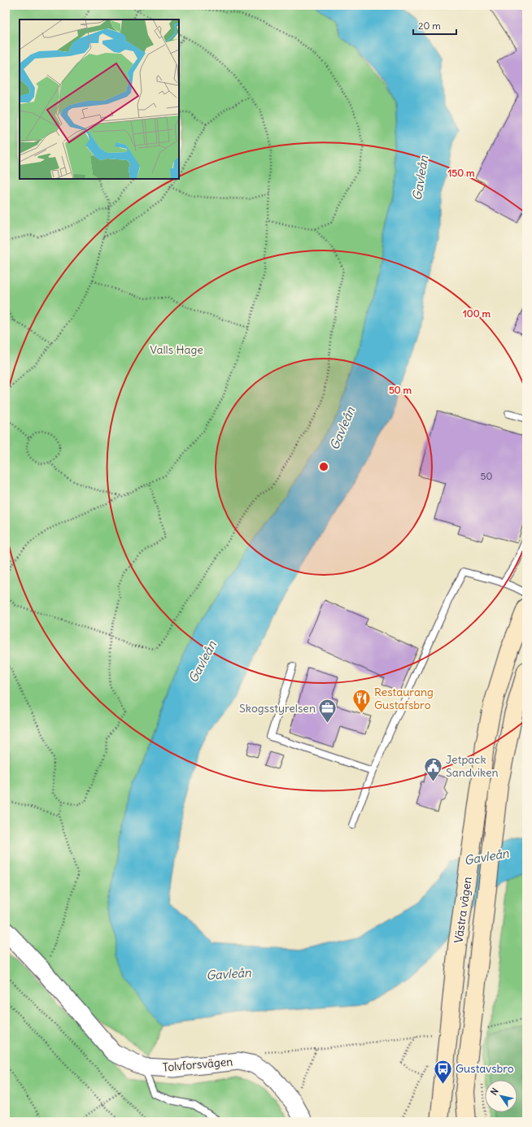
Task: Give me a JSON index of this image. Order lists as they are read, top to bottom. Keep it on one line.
{"streets":{"main road":["Västra vägen"],"street":["Tolvforsvägen"]},"water":["Gavleån"],"parks":["Valls Hage"],"places":{"restaurant":["Restaurang Gustafsbro"],"office":["Skogsstyrelsen"],"public building":["Jetpack Sandviken"],"bus stop":["Gustavsbro"]},"house_numbers":["50"],"scale_bar":"20 m","north":"top left","rings":["150 m","100 m","50 m"]}
